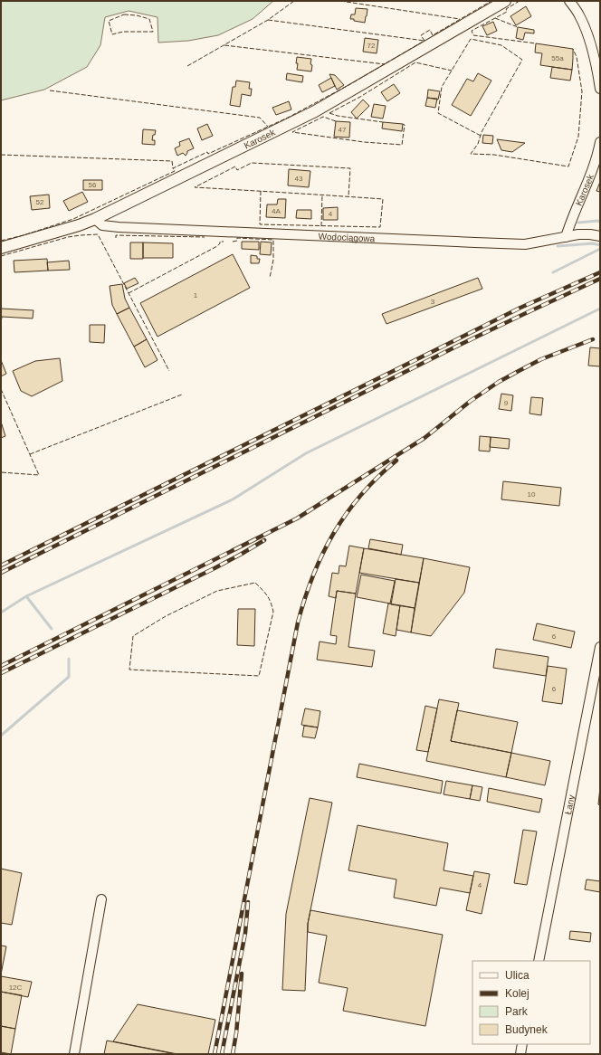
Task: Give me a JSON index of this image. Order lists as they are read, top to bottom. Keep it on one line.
{"streets":{"street":["Karosek","Wodociągowa","Łany"]},"crossings":[["Karosek","Wodociągowa"]],"house_numbers":["72","55a","47","43","56","52","4A","4","1","3","9","10","6","6","4","12C"],"legend":["Ulica","Kolej","Park","Budynek"]}
